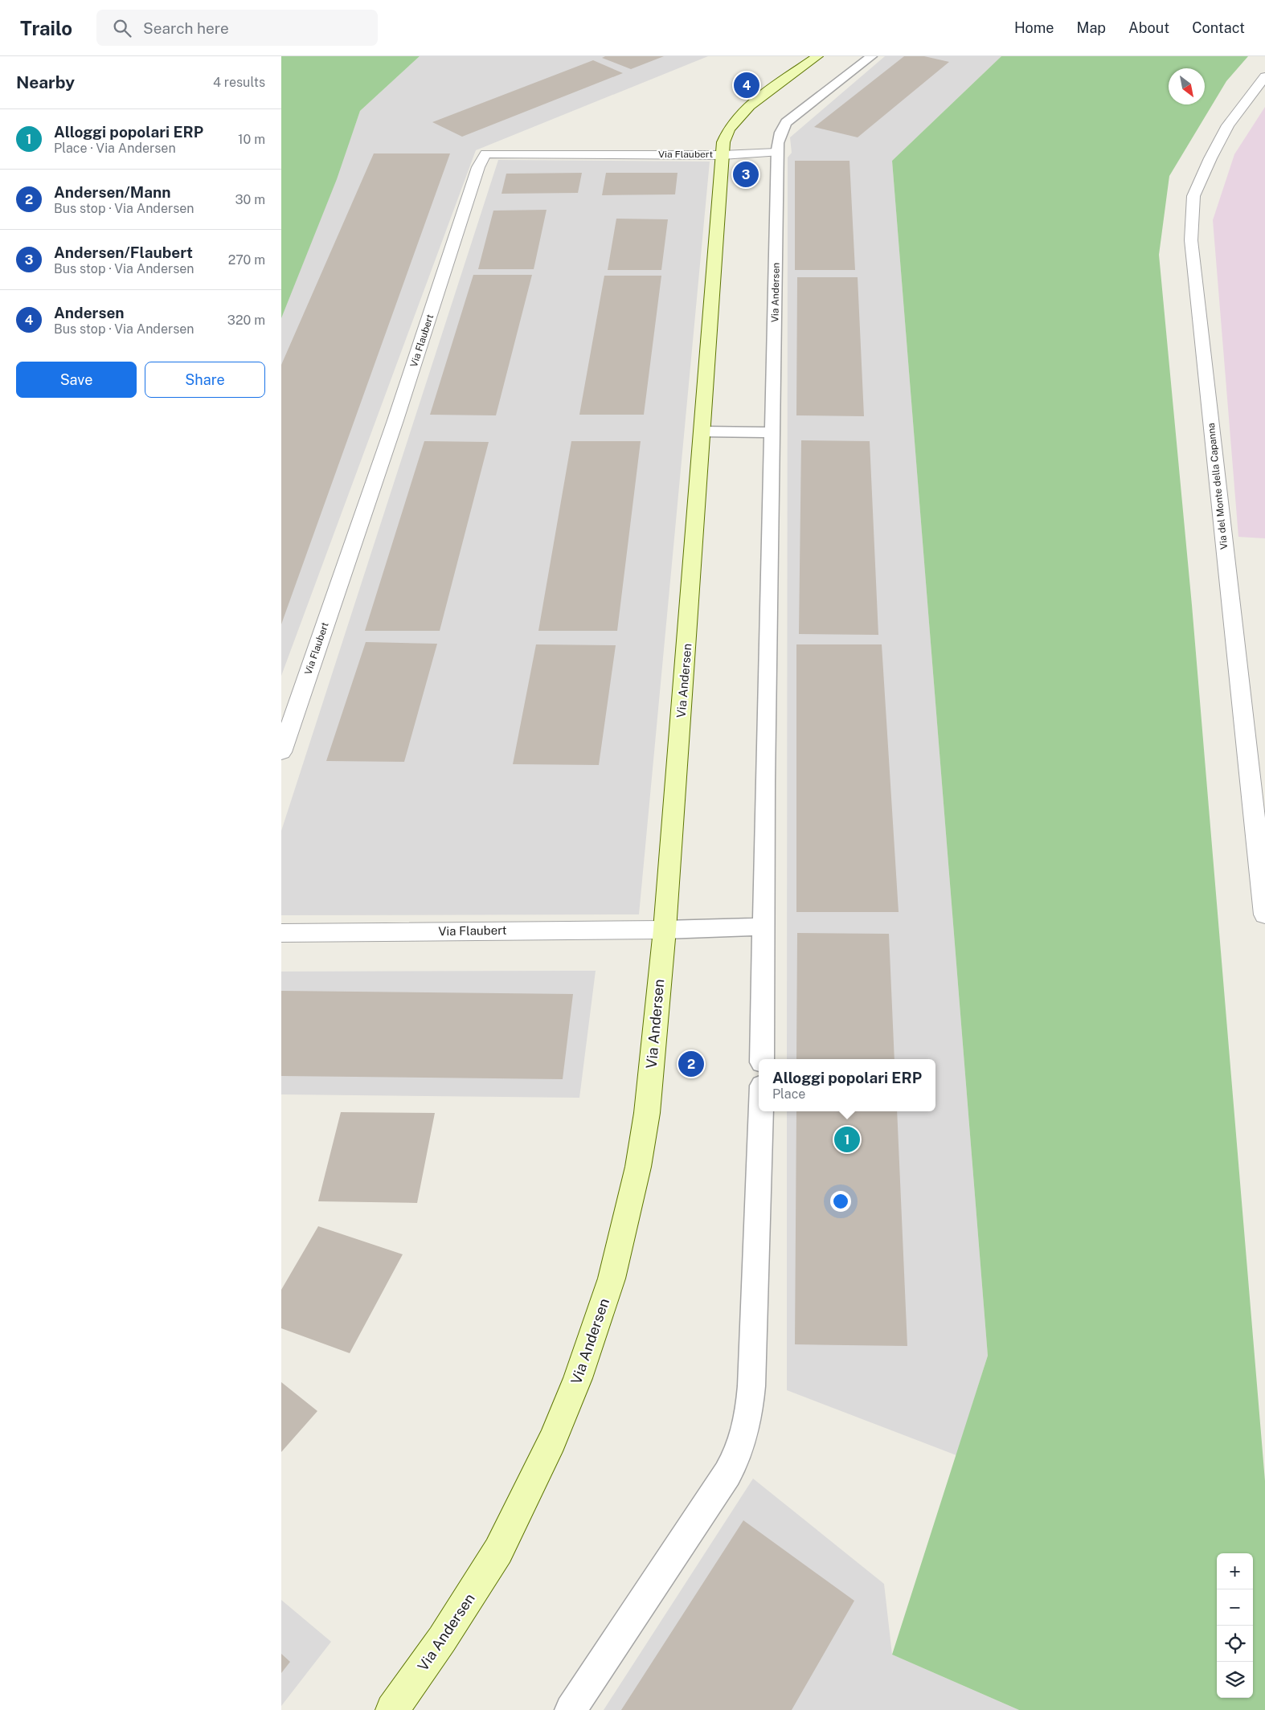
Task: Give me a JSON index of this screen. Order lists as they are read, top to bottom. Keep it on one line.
{"streets":{"street":["Via Flaubert","Via Andersen","Via del Monte della Capanna"]},"crossings":[["Via Flaubert","Via Andersen"]],"north":"bottom right","page":{"header":"Trailo","search":"Search here","nav":["Home","Map","About","Contact"],"heading":["Nearby","4 results"],"pins":["4","3","2","1"],"list":[{"mark":"1","name":"Alloggi popolari ERP","note":"Place · Via Andersen","value":"10 m"},{"mark":"2","name":"Andersen/Mann","note":"Bus stop · Via Andersen","value":"30 m"},{"mark":"3","name":"Andersen/Flaubert","note":"Bus stop · Via Andersen","value":"270 m"},{"mark":"4","name":"Andersen","note":"Bus stop · Via Andersen","value":"320 m"}],"buttons":["Save","Share"],"popup":["Alloggi popolari ERP","Place"],"map_buttons":["+","−"]}}
